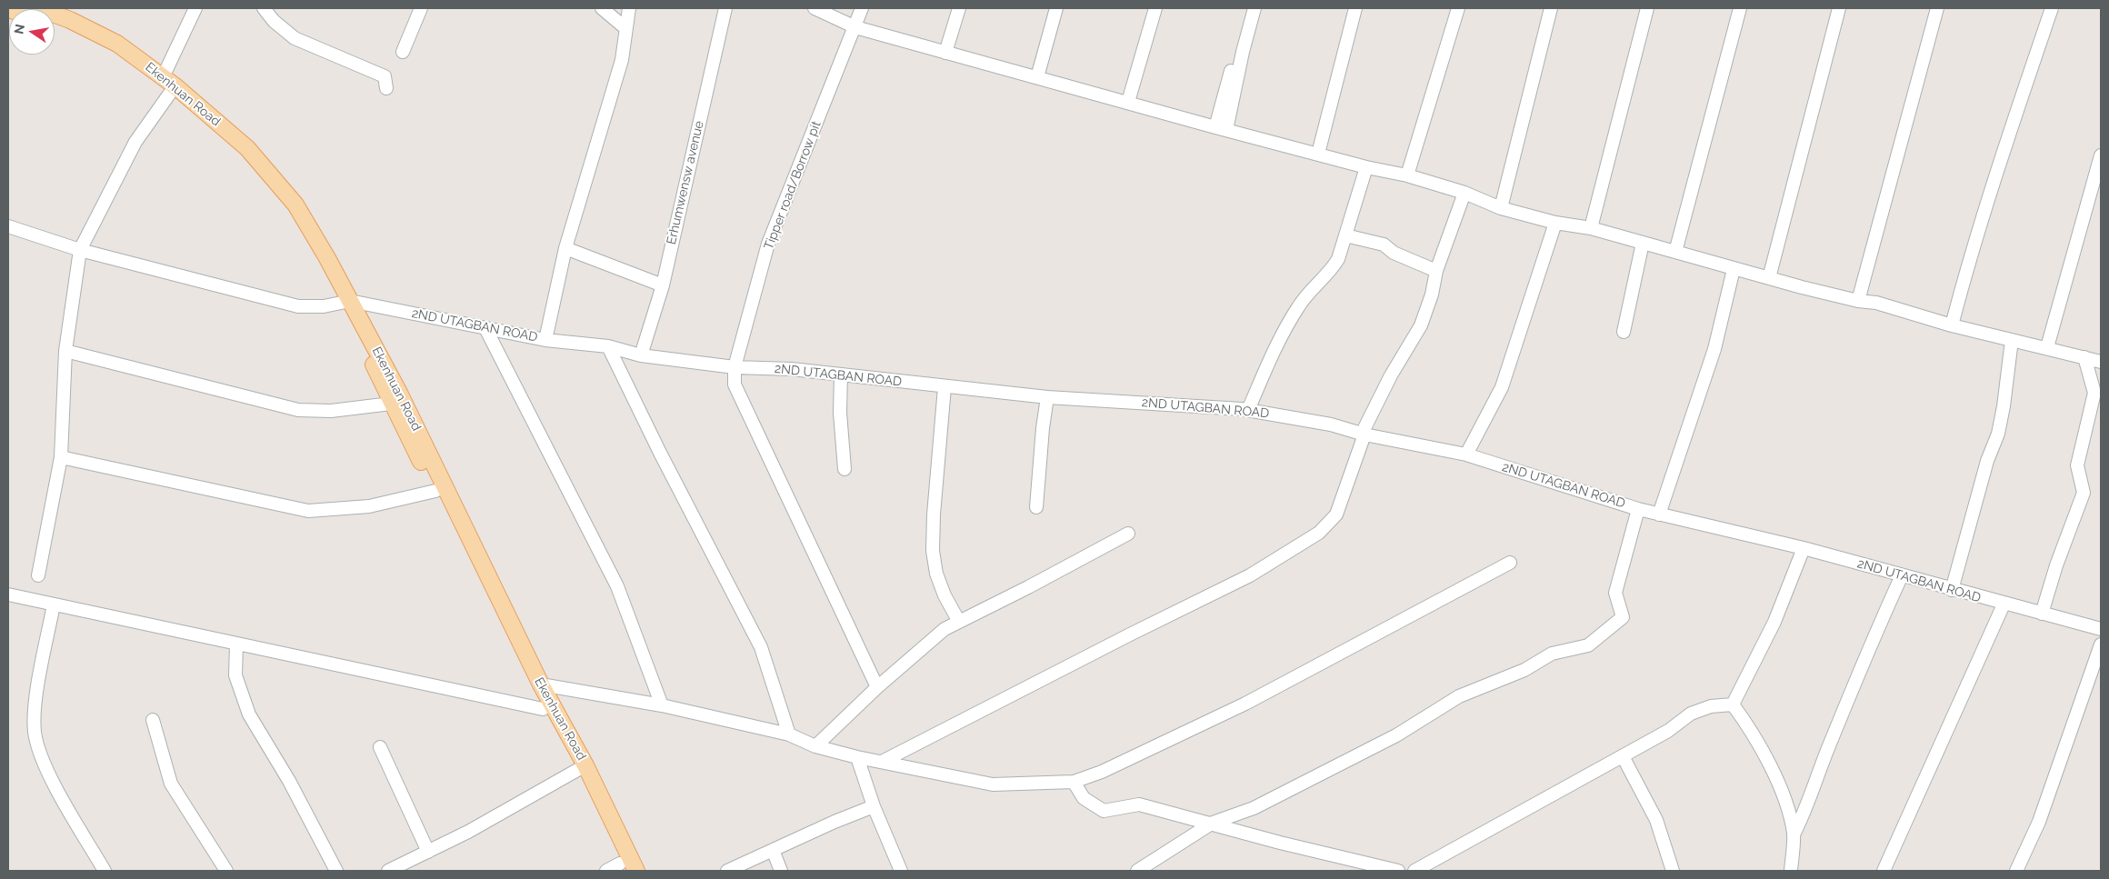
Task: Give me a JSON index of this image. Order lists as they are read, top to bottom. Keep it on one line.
{"streets":{"main road":["Ekenhuan Road"],"street":["Erhumwensw avenue","Tipper road/Borrow pit","2ND UTAGBAN ROAD"]},"crossings":[["Ekenhuan Road","2ND UTAGBAN ROAD"],["Erhumwensw avenue","2ND UTAGBAN ROAD"],["Tipper road/Borrow pit","2ND UTAGBAN ROAD"]],"north":"left"}
